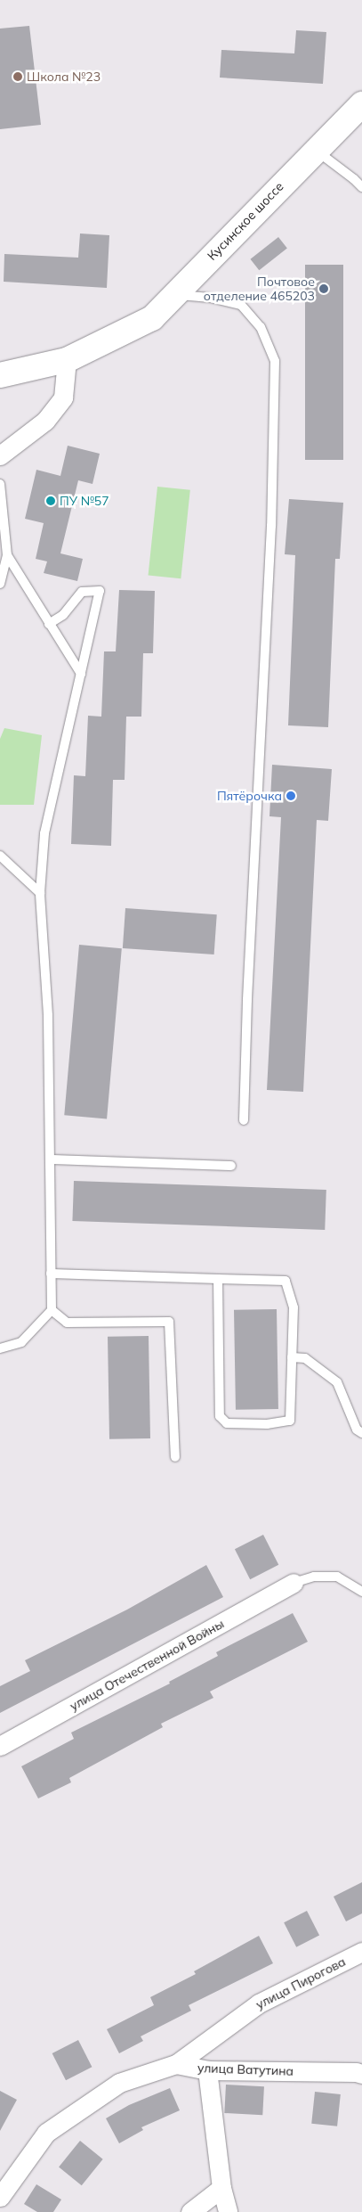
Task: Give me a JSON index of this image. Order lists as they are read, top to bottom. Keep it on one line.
{"streets":{"main road":["Кусинское шоссе"],"street":["улица Отечественной Войны","улица Пирогова","улица Ватутина"]},"crossings":[["улица Пирогова","улица Ватутина"]],"places":["Школа №23","Почтовое отделение 465203","ПУ №57","Пятёрочка"]}
